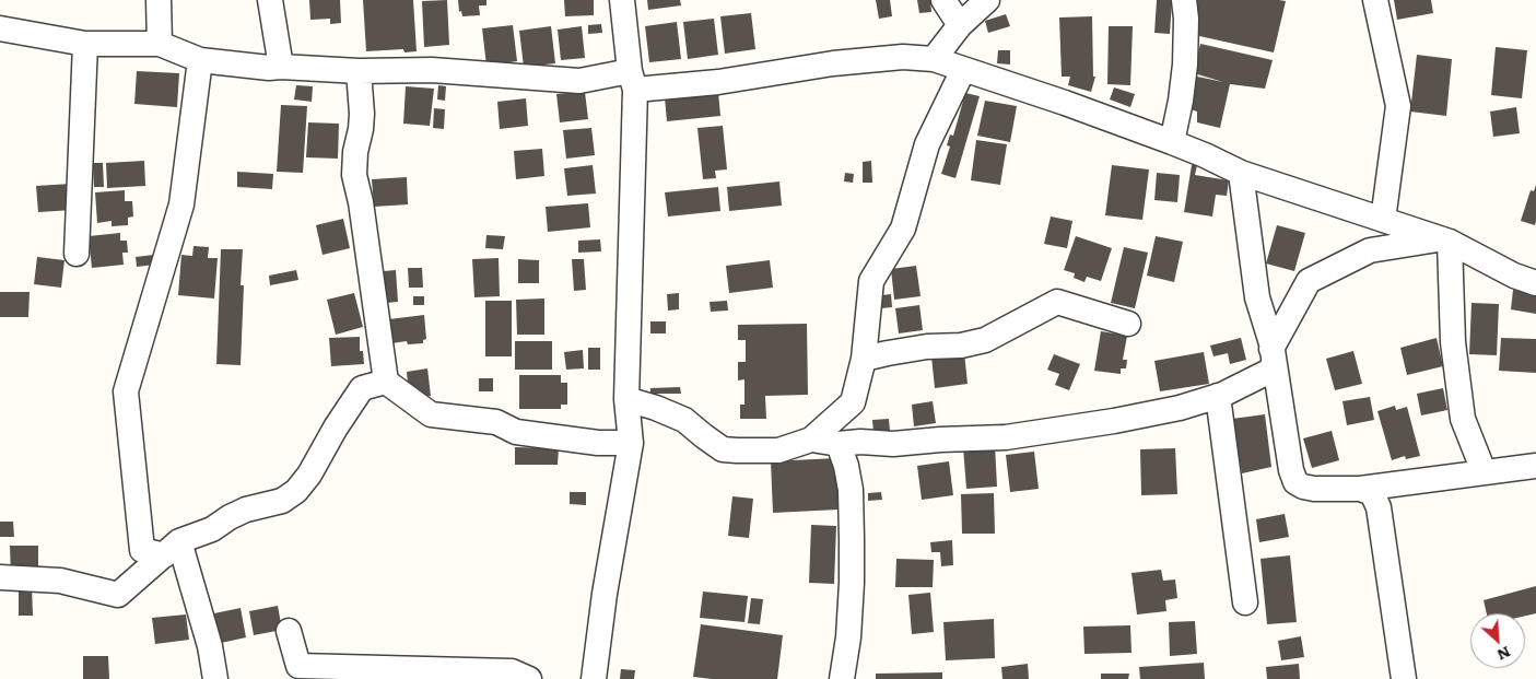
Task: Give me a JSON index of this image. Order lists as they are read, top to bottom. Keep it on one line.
{"north":"bottom right"}
